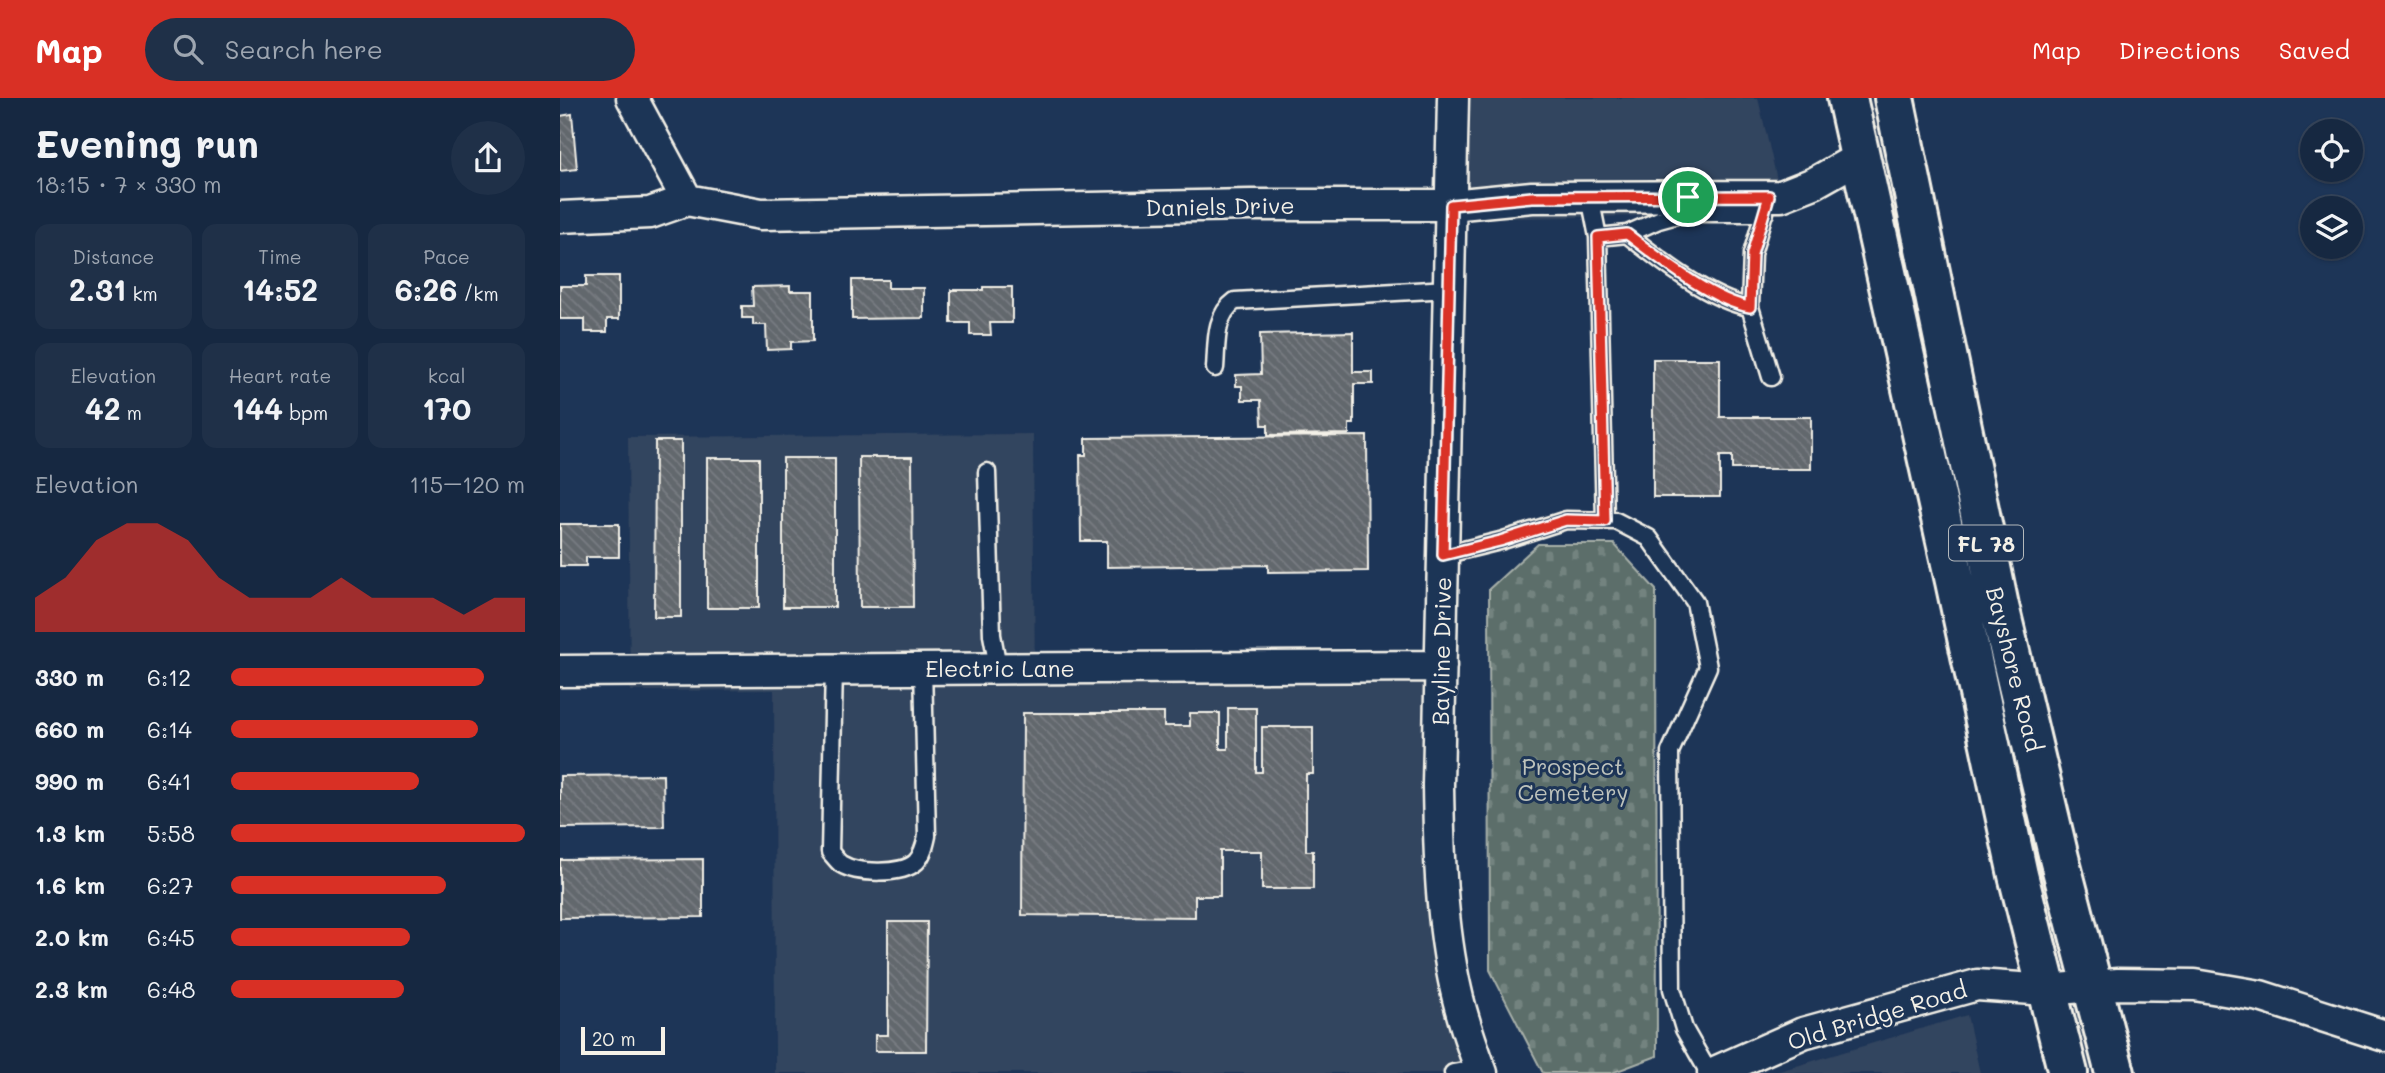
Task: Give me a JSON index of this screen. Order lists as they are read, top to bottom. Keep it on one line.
{"streets":{"main road":["FL 78","Bayshore Road"],"street":["Daniels Drive","Bayline Drive","Electric Lane","Old Bridge Road"]},"crossings":[["Daniels Drive","Bayline Drive"],["Daniels Drive","Bayshore Road"],["Bayline Drive","Electric Lane"],["Bayshore Road","Old Bridge Road"]],"parks":["Prospect Cemetery"],"scale_bar":"20 m","page":{"header":"Map","search":"Search here","nav":["Map","Directions","Saved"],"heading":["Evening run","18:15 · 7 × 330 m"],"stats":[["Distance","2.31 km"],["Time","14:52"],["Pace","6:26 /km"],["Elevation","42 m"],["Heart rate","144 bpm"],["kcal","170"]],"chart":["Elevation","115–120 m"],"list":[{"name":"330 m","note":"6:12"},{"name":"660 m","note":"6:14"},{"name":"990 m","note":"6:41"},{"name":"1.3 km","note":"5:58"},{"name":"1.6 km","note":"6:27"},{"name":"2.0 km","note":"6:45"},{"name":"2.3 km","note":"6:48"}],"scale":"20 m"}}
